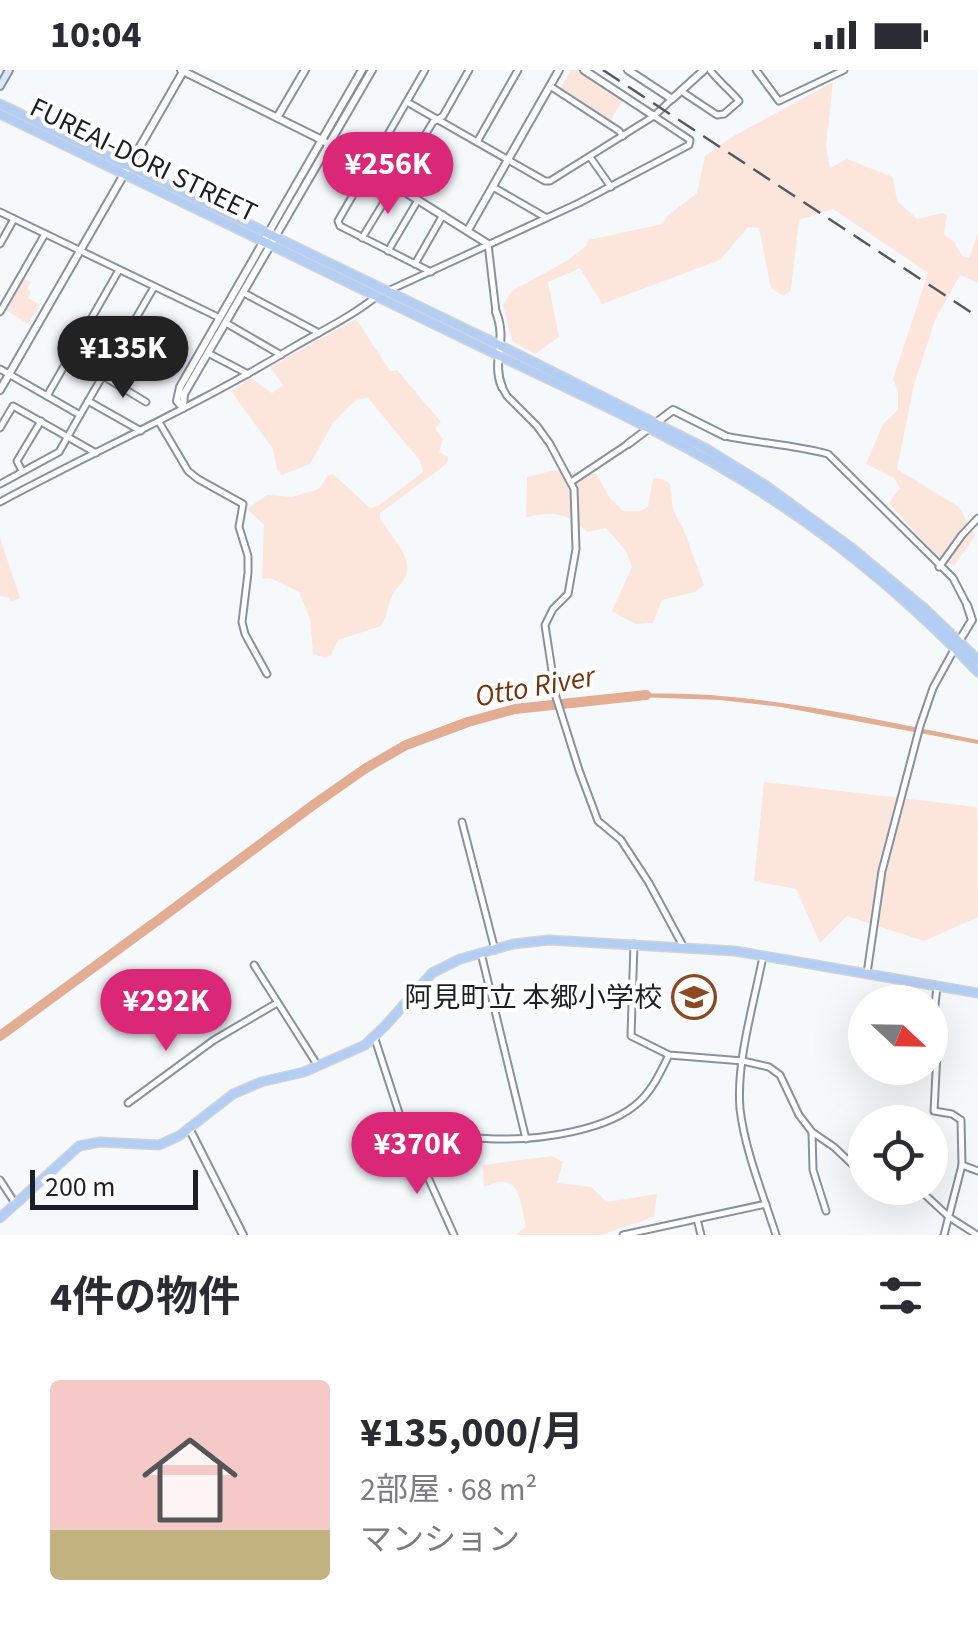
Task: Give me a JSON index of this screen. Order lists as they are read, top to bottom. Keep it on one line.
{"streets":{"main road":["FUREAI-DORI STREET"]},"water":["Otto River"],"places":{"school or university":["阿見町立 本郷小学校"]},"scale_bar":"200 m","north":"right","page":{"status":"10:04","price":["¥256K","¥135K","¥292K","¥370K"],"scale":"200 m","heading":"4件の物件","list":[{"name":"¥135,000/月","note":"2部屋 · 68 m² · マンション"}]}}
